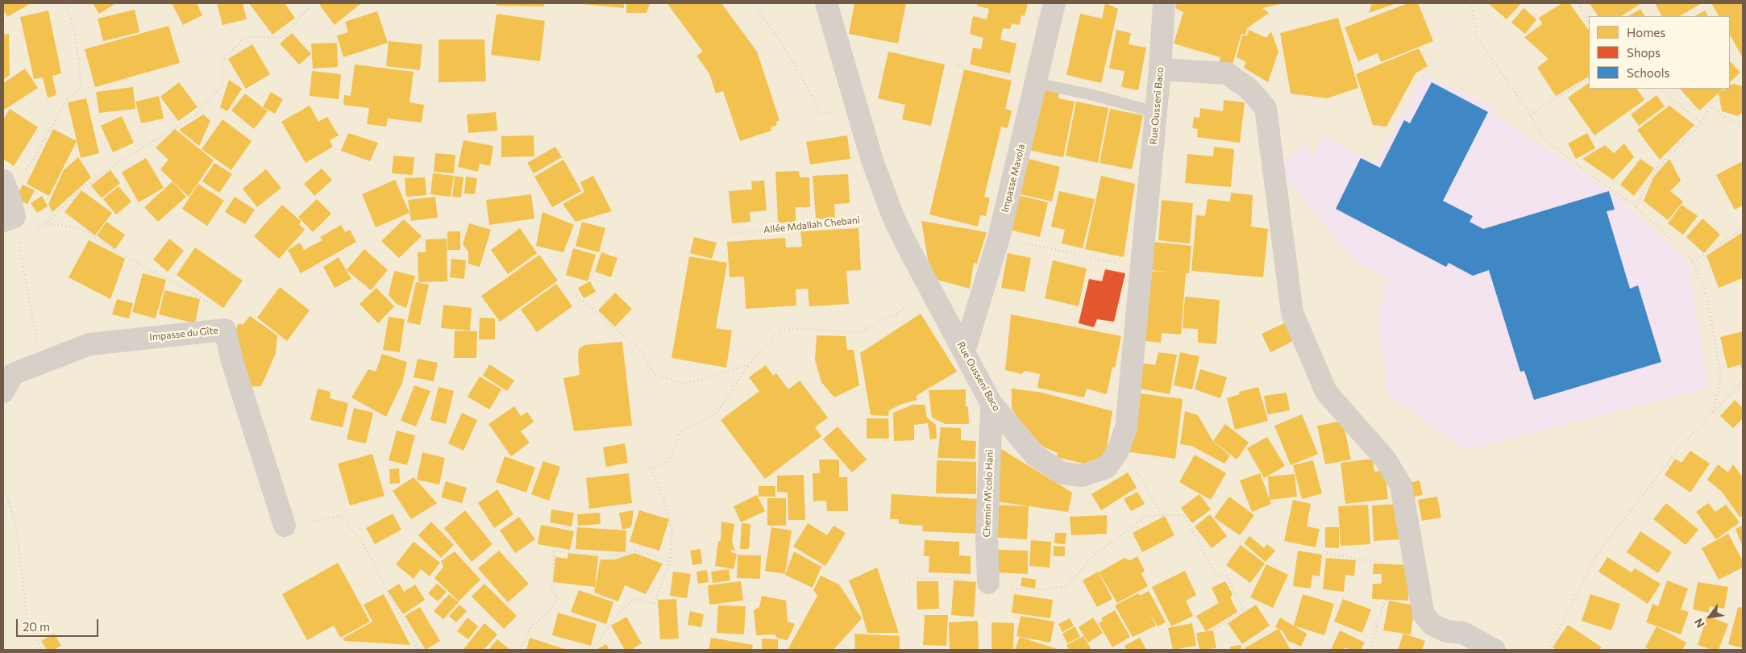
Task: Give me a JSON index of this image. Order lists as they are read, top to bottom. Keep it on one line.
{"streets":{"street":["Rue Ousseni Baco","Impasse Mavola","Impasse du Gîte","Chemin M'colo Hani"],"path":["Allée Mdallah Chebani"]},"crossings":[["Rue Ousseni Baco","Impasse Mavola"],["Rue Ousseni Baco","Allée Mdallah Chebani"],["Rue Ousseni Baco","Chemin M'colo Hani"]],"legend":["Homes","Shops","Schools"],"scale_bar":"20 m","north":"bottom left"}
